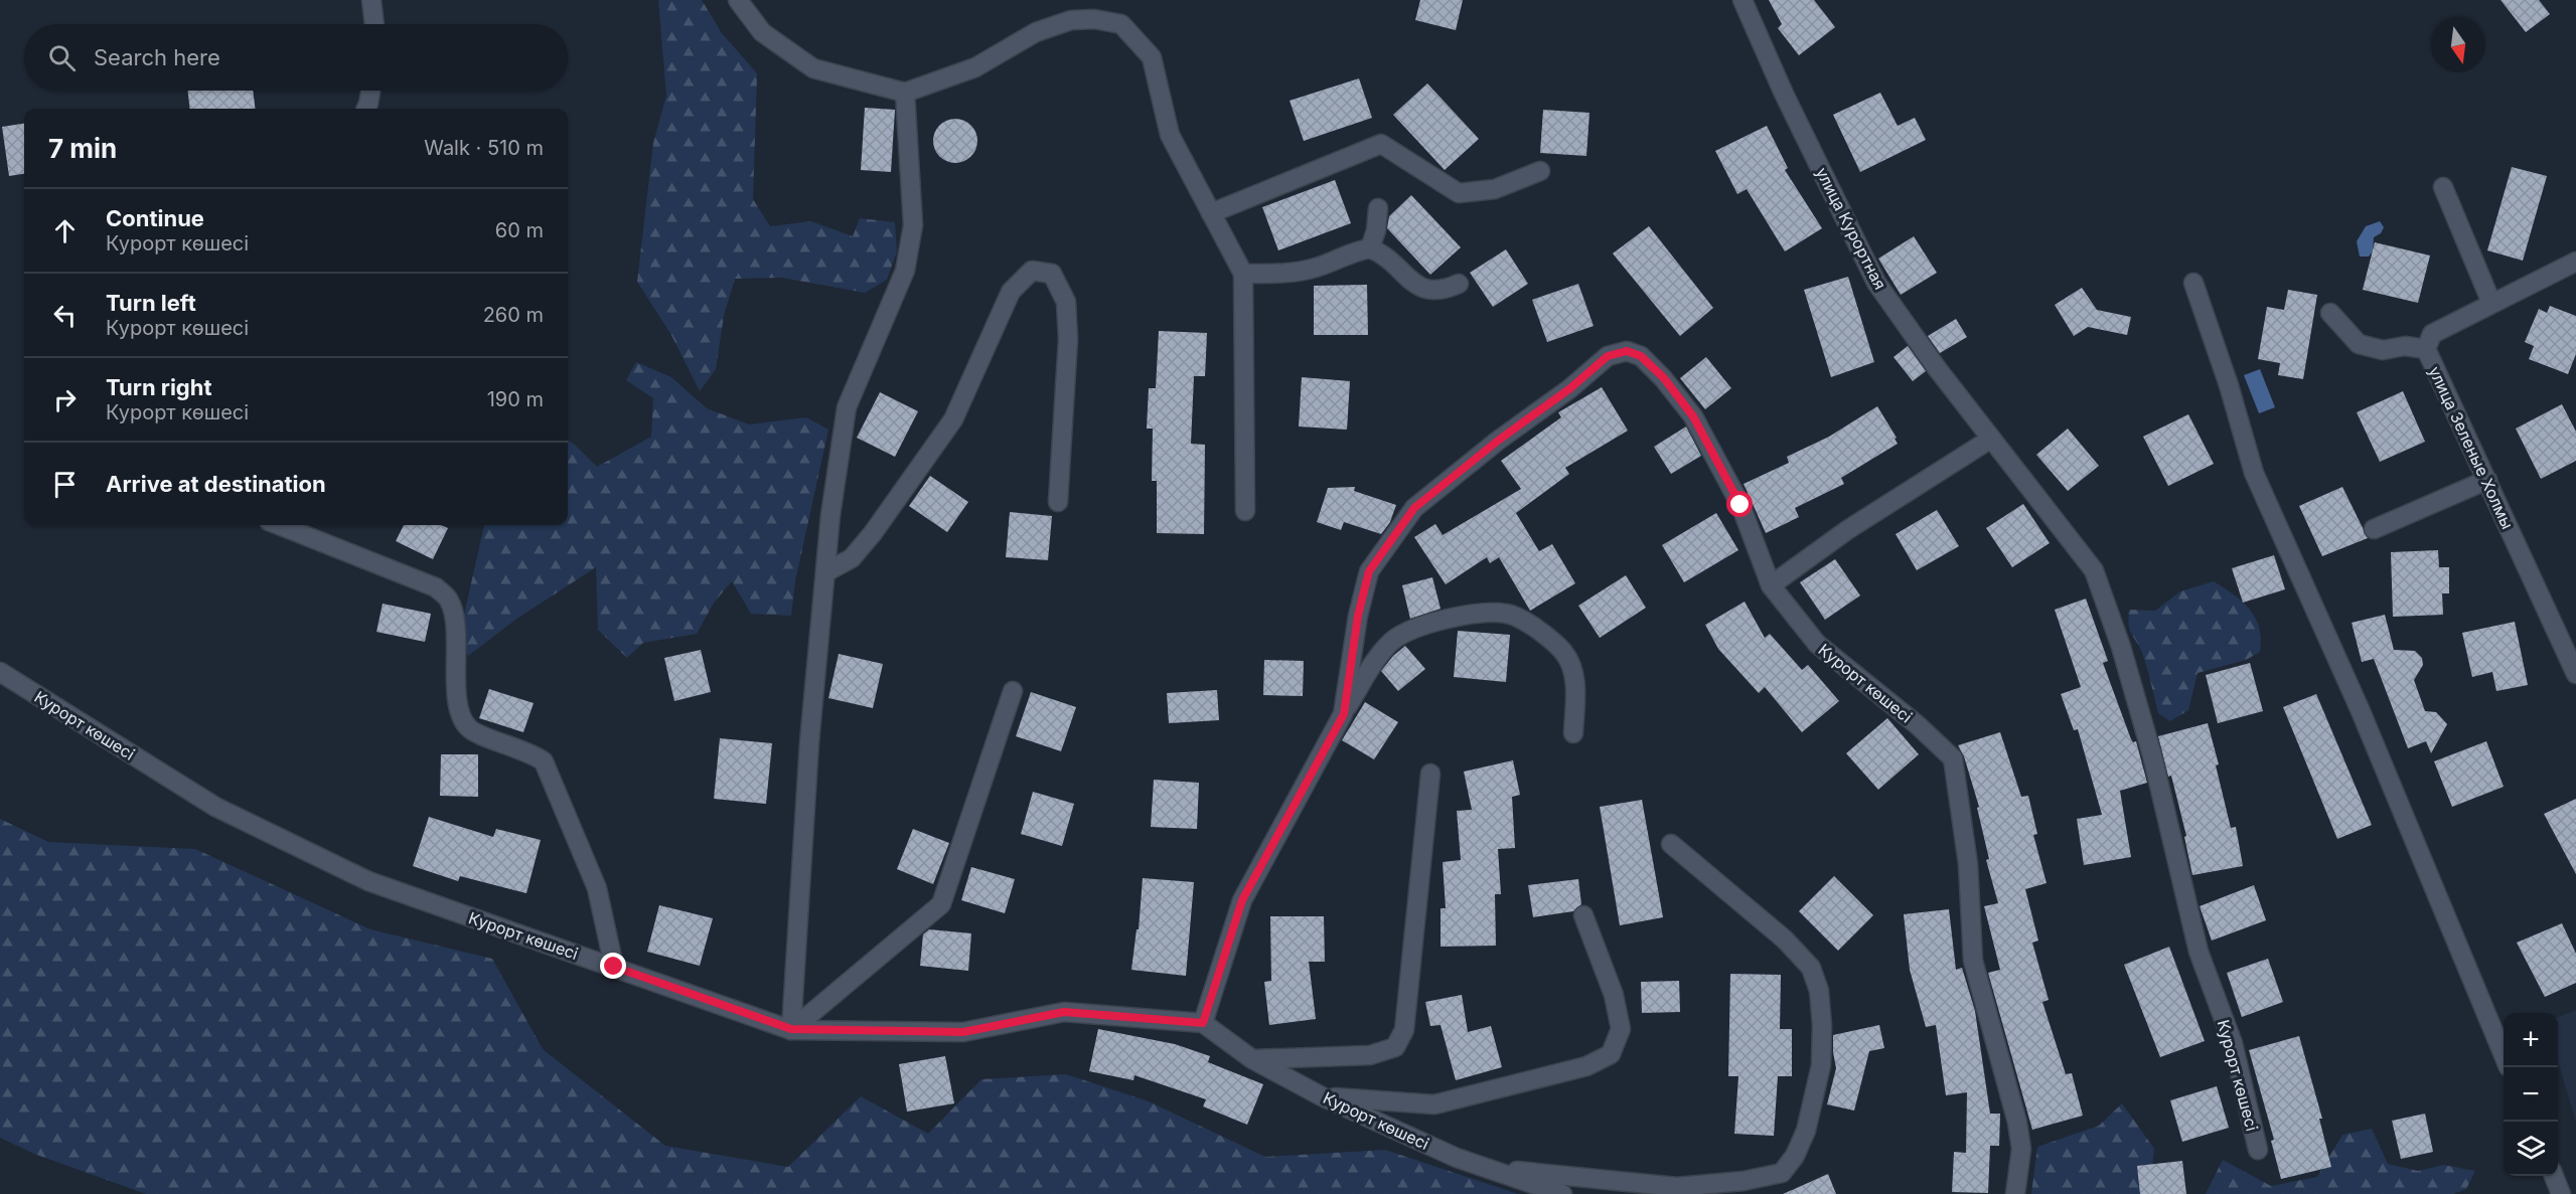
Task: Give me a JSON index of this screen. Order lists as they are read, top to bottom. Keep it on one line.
{"streets":{"street":["улица Курортная","улица Зеленые Холмы","Курорт көшесі"]},"crossings":[["улица Курортная","Курорт көшесі"]],"north":"bottom","page":{"search":"Search here","heading":["7 min","Walk · 510 m"],"list":[["Continue","Курорт көшесі","60 m"],["Turn left","Курорт көшесі","260 m"],["Turn right","Курорт көшесі","190 m"],"Arrive at destination"],"map_buttons":["+","−"]}}
